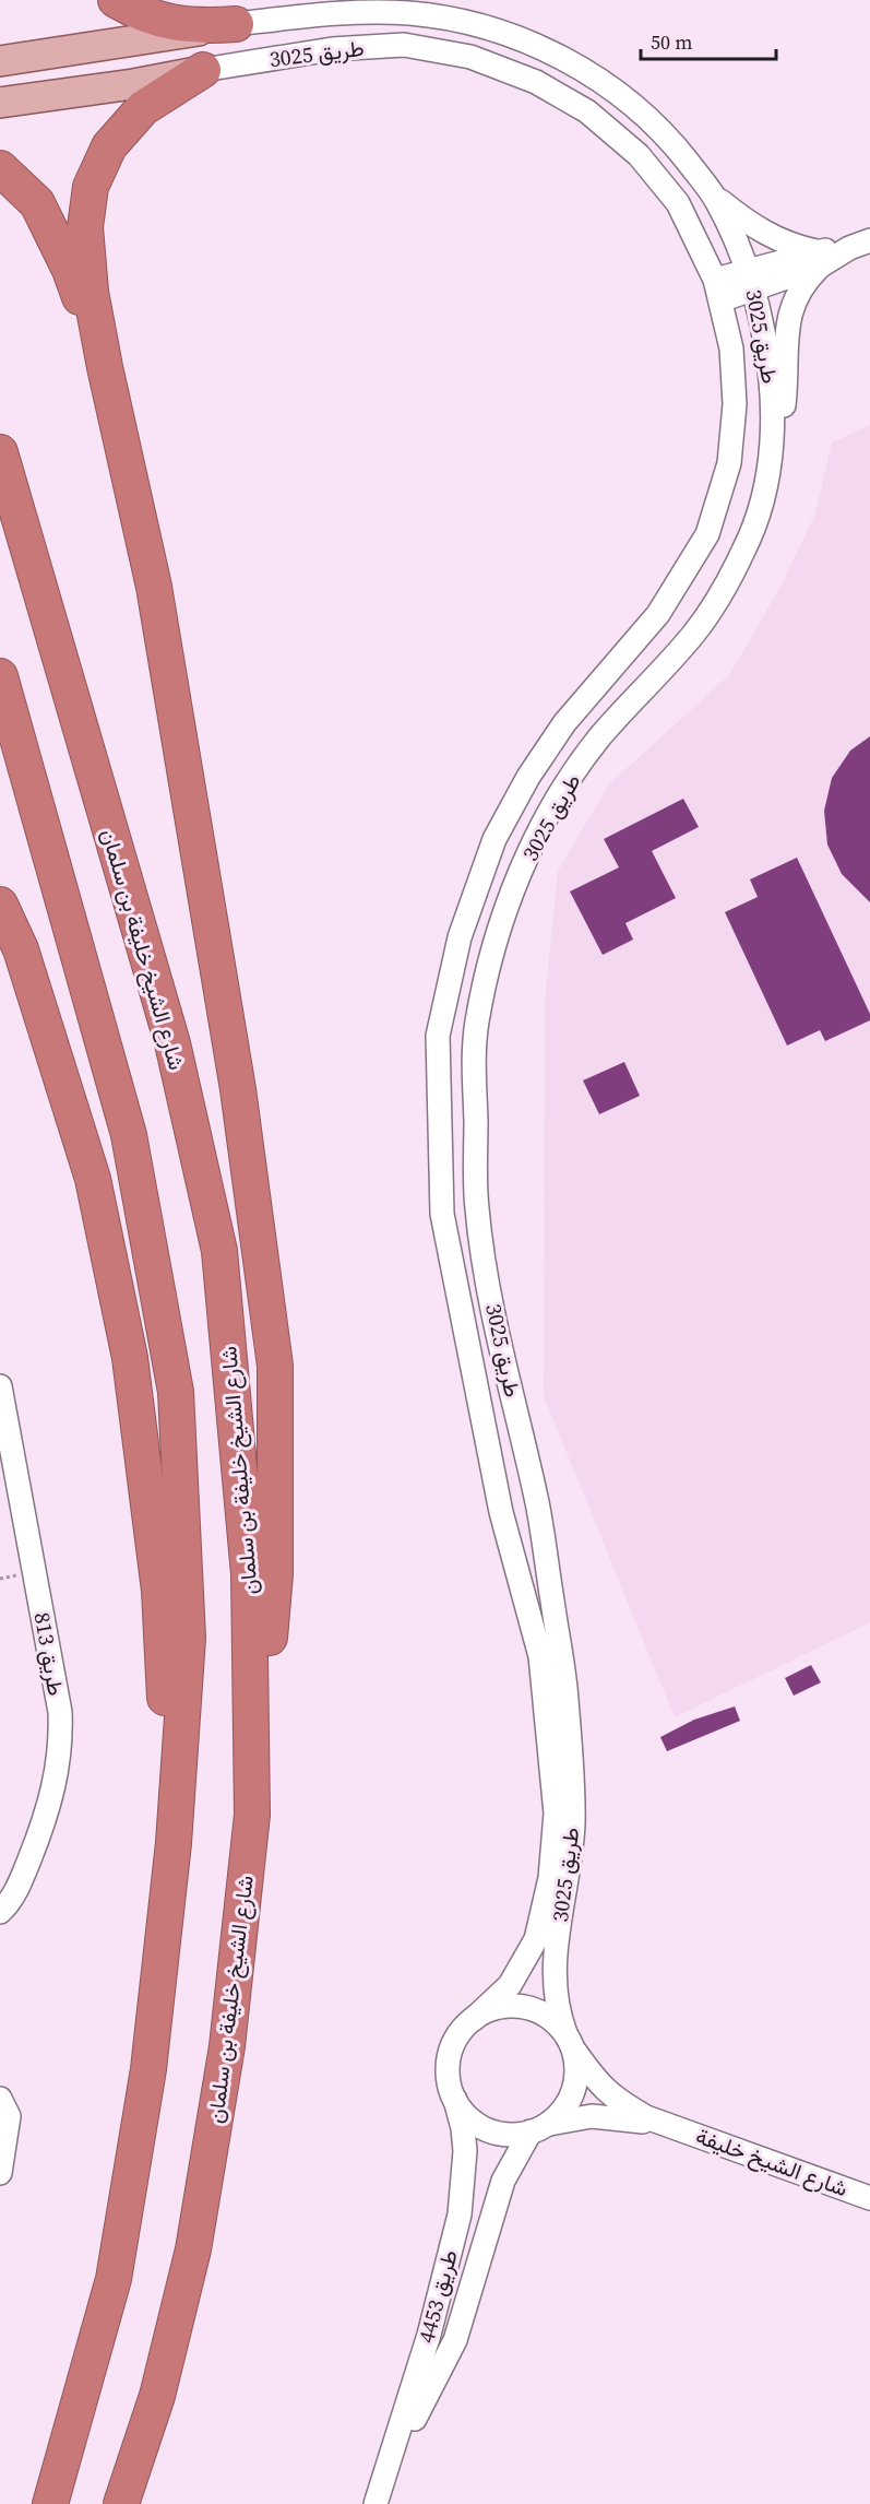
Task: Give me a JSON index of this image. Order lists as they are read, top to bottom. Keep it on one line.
{"streets":{"highway":["شارع الشيخ خليفة بن سلمان"],"street":["طريق 3025","طريق 813","شارع الشيخ خليفة","طريق 4453"]},"crossings":[["طريق 3025","شارع الشيخ خليفة"],["طريق 3025","طريق 4453"],["شارع الشيخ خليفة","طريق 4453"]],"scale_bar":"50 m"}
